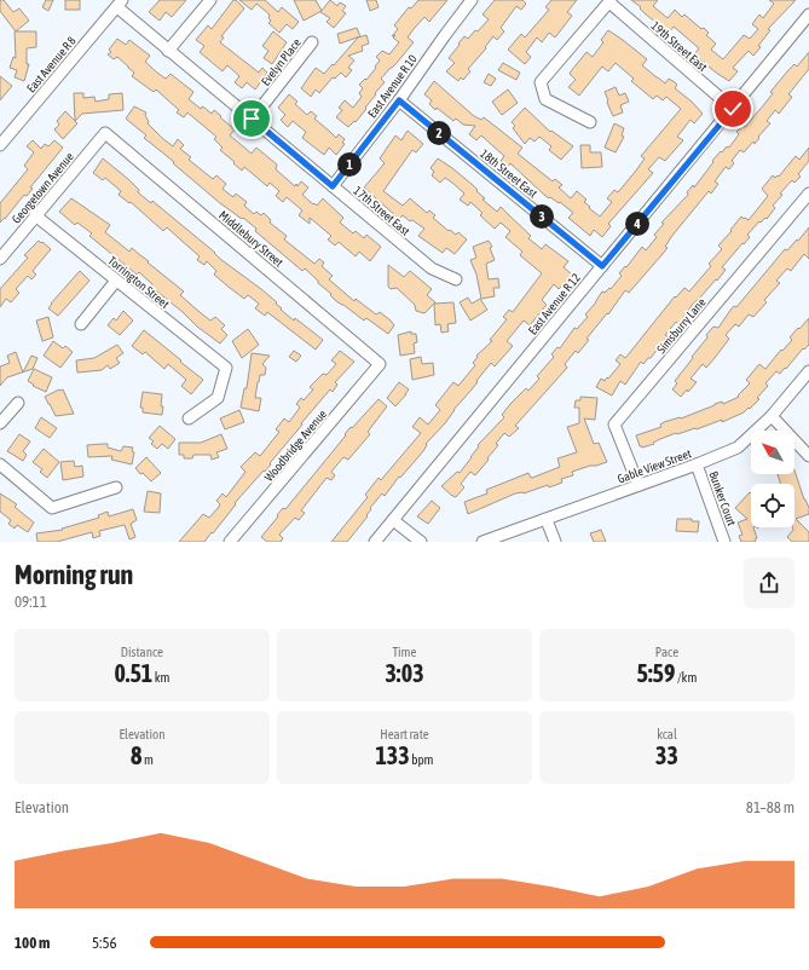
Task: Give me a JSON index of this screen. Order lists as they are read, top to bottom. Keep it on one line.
{"streets":{"street":["19th Street East","Evelyn Place","East Avenue R 8","East Avenue R 10","18th Street East","Georgetown Avenue","17th Street East","Middlebury Street","Torrington Street","East Avenue R 12","Simsburry Lane","Woodbridge Avenue","Gable View Street","Bunker Court"]},"crossings":[["19th Street East","East Avenue R 12"],["Evelyn Place","17th Street East"],["East Avenue R 8","17th Street East"],["East Avenue R 10","18th Street East"],["East Avenue R 10","17th Street East"],["18th Street East","East Avenue R 12"],["Georgetown Avenue","Middlebury Street"],["Georgetown Avenue","Torrington Street"],["Middlebury Street","Woodbridge Avenue"],["Simsburry Lane","Gable View Street"],["Gable View Street","Bunker Court"]],"north":"top left","page":{"pins":["2","1","3","4"],"heading":["Morning run","09:11"],"stats":[["Distance","0.51 km"],["Time","3:03"],["Pace","5:59 /km"],["Elevation","8 m"],["Heart rate","133 bpm"],["kcal","33"]],"chart":["Elevation","81–88 m"],"list":[{"name":"100 m","note":"5:56"}]}}
